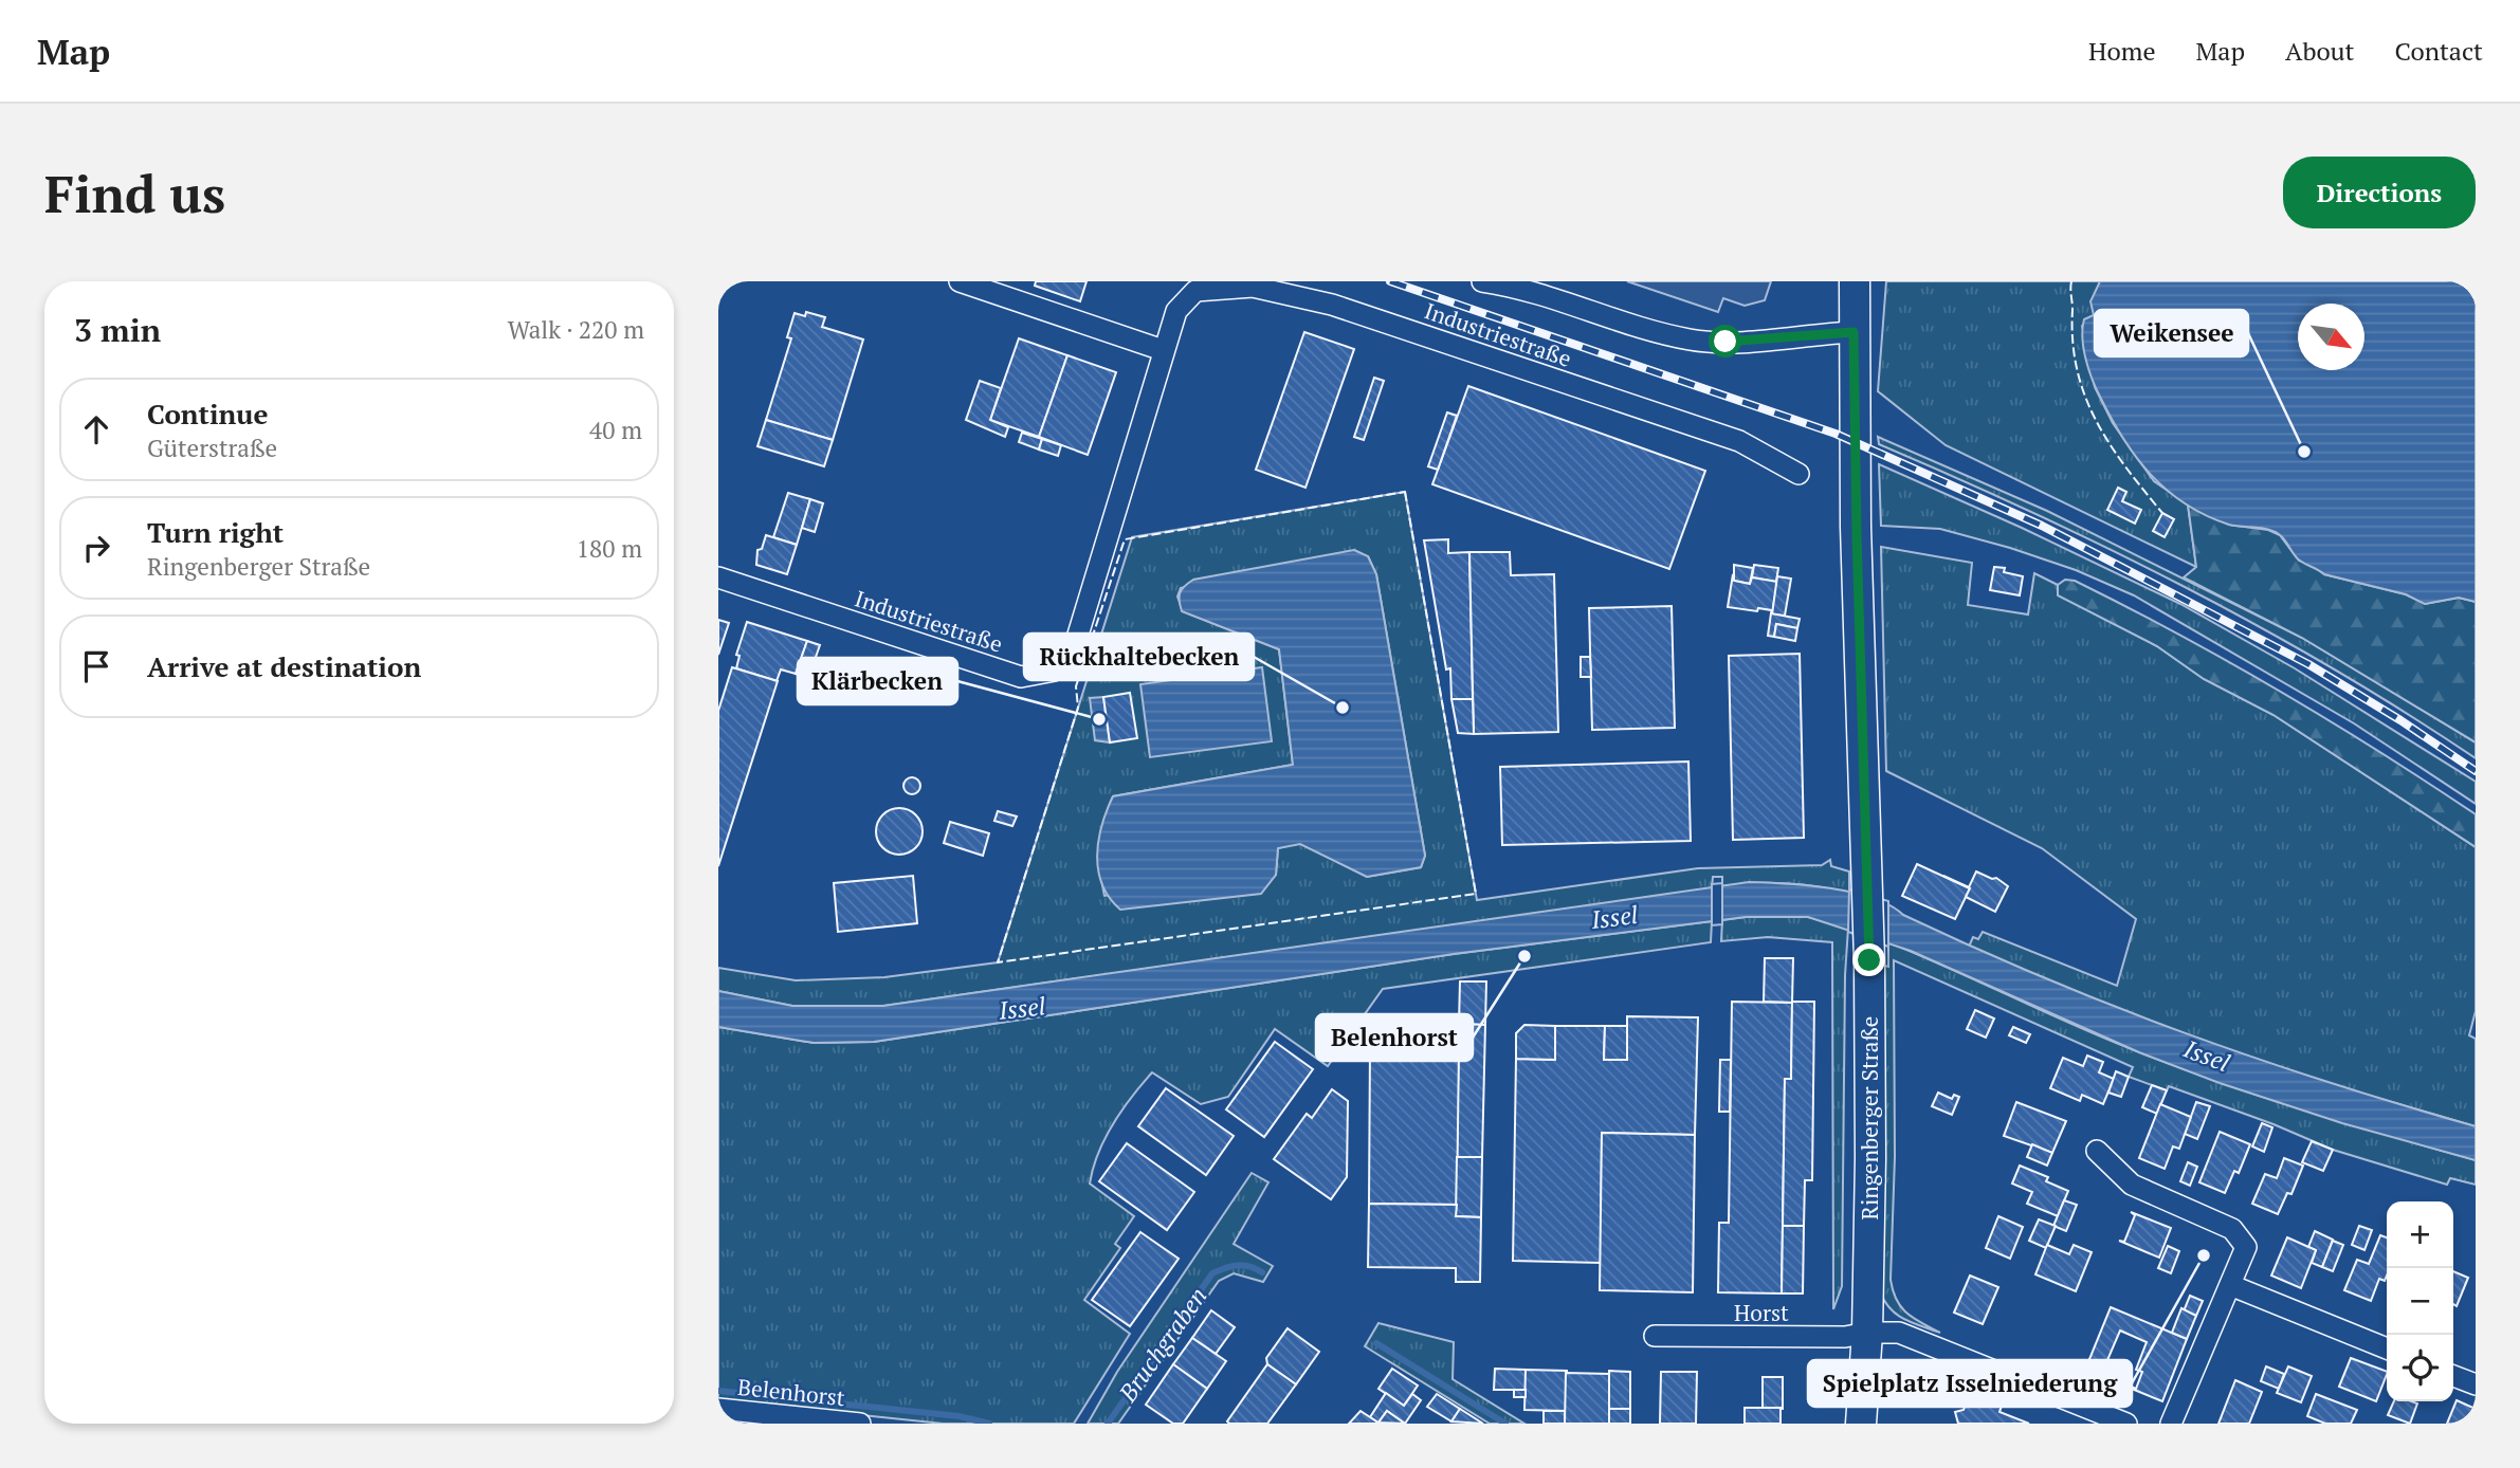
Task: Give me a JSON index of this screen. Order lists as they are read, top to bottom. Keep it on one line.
{"streets":{"main road":["Ringenberger Straße"],"street":["Industriestraße","Horst","Belenhorst"]},"crossings":[["Ringenberger Straße","Horst"]],"water":["Issel","Bruchgraben"],"places":["Weikensee","Rückhaltebecken","Klärbecken","Belenhorst","Spielplatz Isselniederung"],"north":"bottom right","page":{"header":"Map","nav":["Home","Map","About","Contact"],"buttons":"Directions","title":"Find us","heading":["3 min","Walk · 220 m"],"list":[["Continue","Güterstraße","40 m"],["Turn right","Ringenberger Straße","180 m"],"Arrive at destination"],"map_buttons":["+","−"]}}
